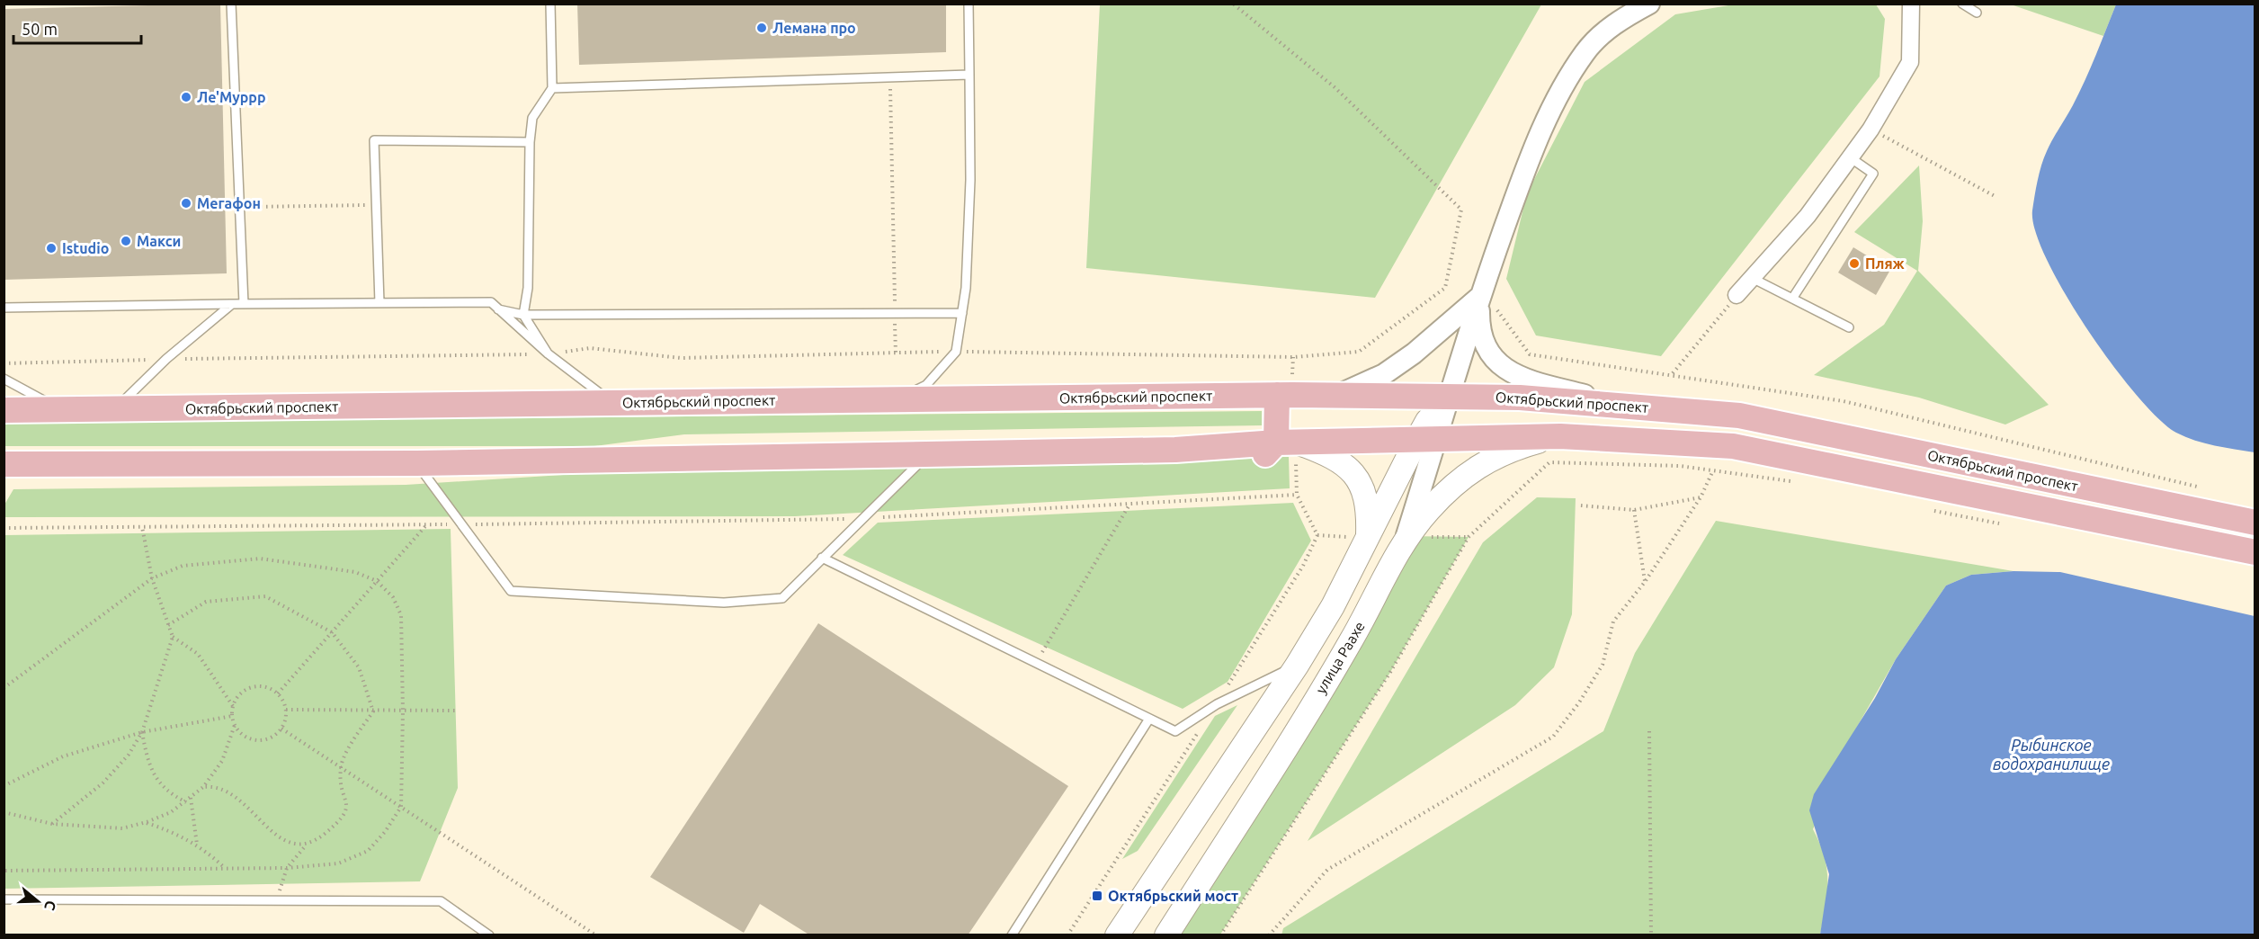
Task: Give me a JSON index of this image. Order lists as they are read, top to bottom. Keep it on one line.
{"streets":{"main road":["Октябрьский проспект","улица Раахе"]},"crossings":[["Октябрьский проспект","улица Раахе"]],"water":["Рыбинское водохранилище"],"places":{"other":["Лемана про","Ле'Муррр","Мегафон","Макси","Istudio","Пляж"],"transit":["Октябрьский мост"]},"scale_bar":"50 m","north":"right"}
